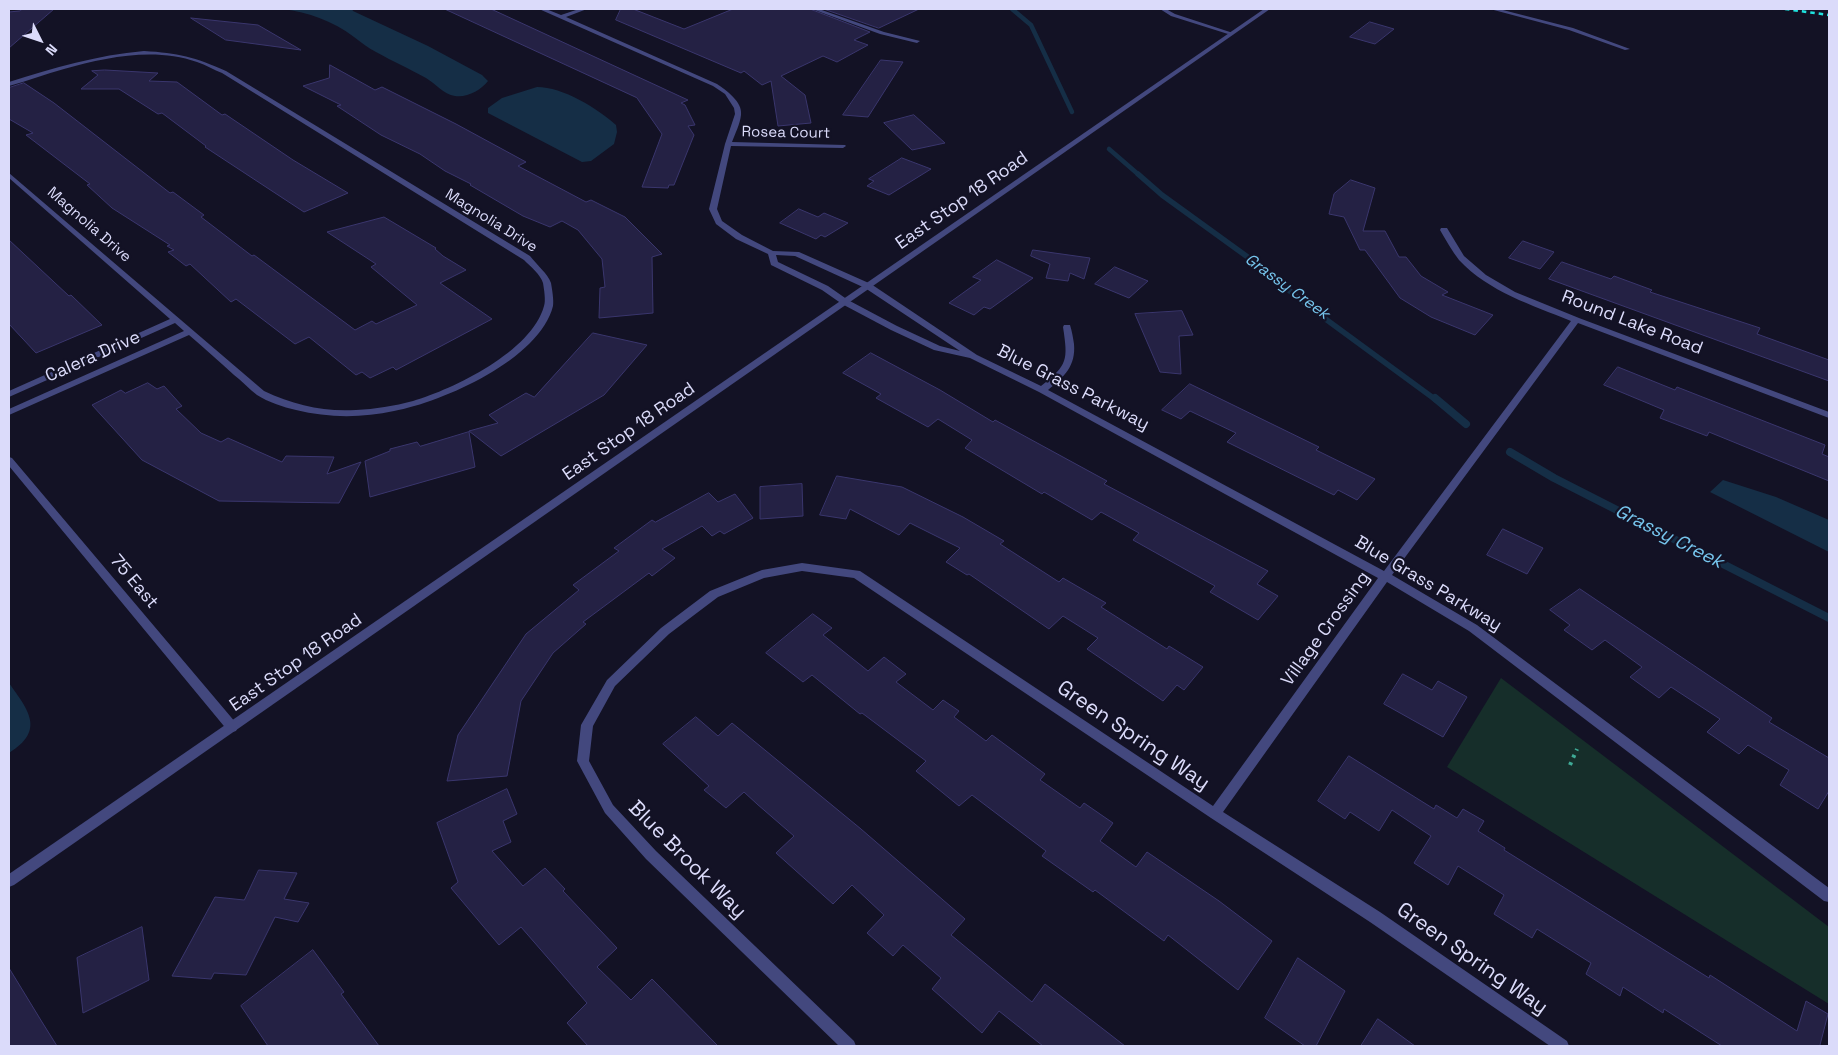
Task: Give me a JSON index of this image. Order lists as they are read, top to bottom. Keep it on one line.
{"streets":{"street":["Rosea Court","East Stop 18 Road","Magnolia Drive","Round Lake Road","Calera Drive","Blue Grass Parkway","75 East","Village Crossing","Green Spring Way","Blue Brook Way"]},"crossings":[["East Stop 18 Road","Blue Grass Parkway"],["East Stop 18 Road","75 East"],["Magnolia Drive","Calera Drive"],["Round Lake Road","Village Crossing"],["Blue Grass Parkway","Village Crossing"],["Village Crossing","Green Spring Way"],["Green Spring Way","Blue Brook Way"]],"water":["Grassy Creek"],"north":"bottom right"}
